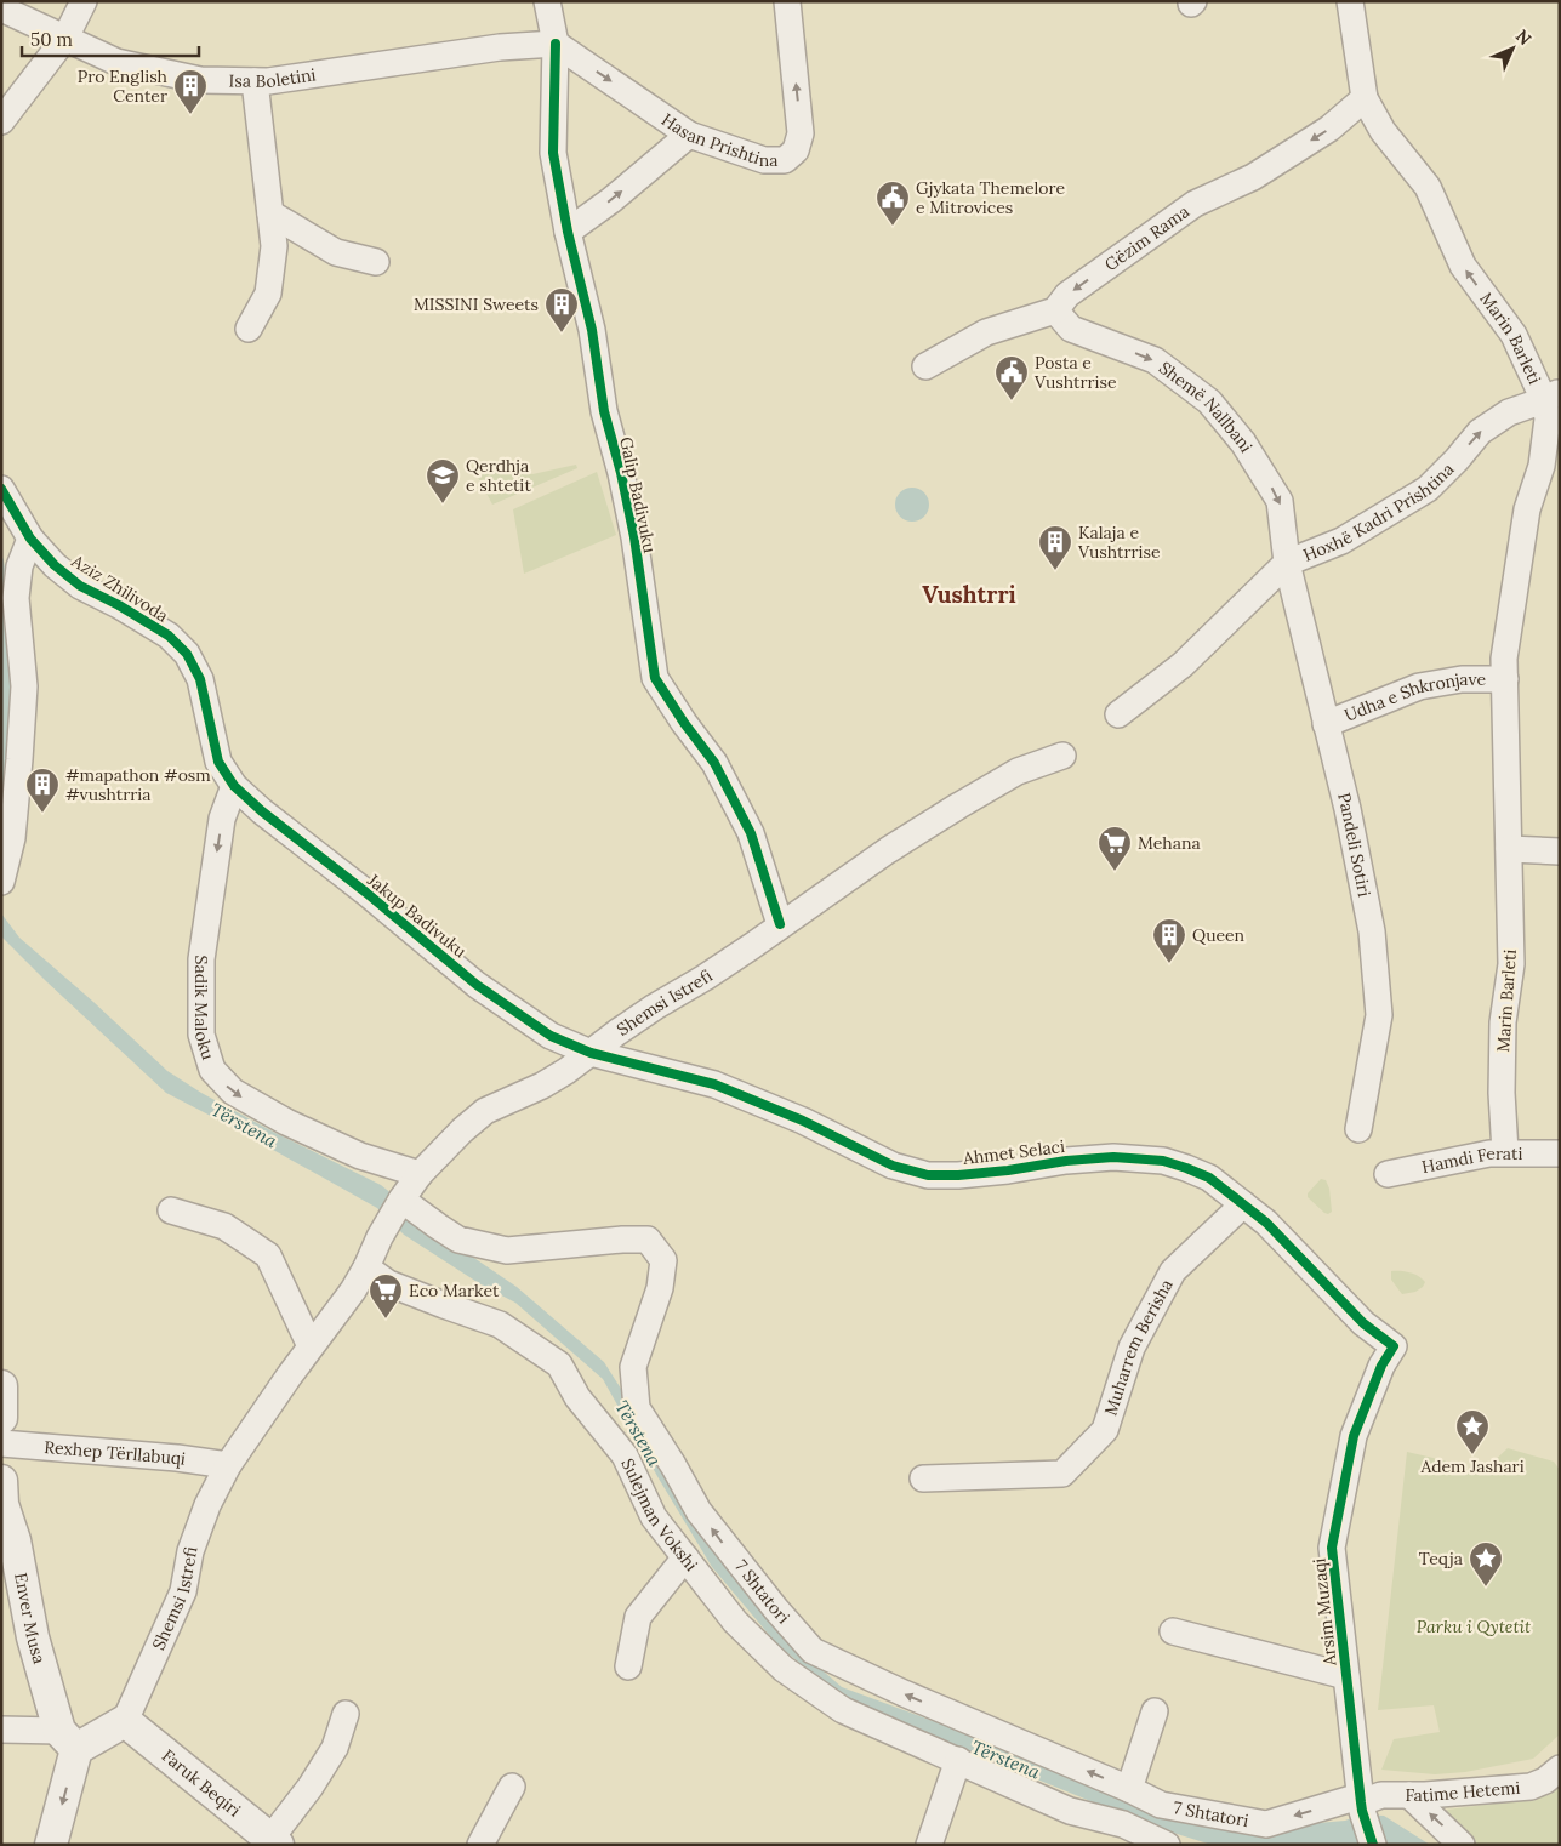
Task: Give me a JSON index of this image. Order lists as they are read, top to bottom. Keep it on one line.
{"streets":{"street":["Isa Boletini","Hasan Prishtina","Gëzim Rama","Marin Barleti","Shemë Nallbani","Galip Badivuku","Hoxhë Kadri Prishtina","Aziz Zhilivoda","Udha e Shkronjave","Pandeli Sotiri","Jakup Badivuku","Shemsi Istrefi","Sadik Maloku","Ahmet Selaci","Hamdi Ferati","Muharrem Berisha","Rexhep Tërllabuqi","Sulejman Vokshi","7 Shtatori","Arsim Muzaqi","Enver Musa","Faruk Beqiri","Fatime Hetemi"]},"crossings":[["Isa Boletini","Hasan Prishtina"],["Isa Boletini","Galip Badivuku"],["Hasan Prishtina","Galip Badivuku"],["Gëzim Rama","Marin Barleti"],["Gëzim Rama","Shemë Nallbani"],["Marin Barleti","Hoxhë Kadri Prishtina"],["Marin Barleti","Udha e Shkronjave"],["Marin Barleti","Hamdi Ferati"],["Shemë Nallbani","Hoxhë Kadri Prishtina"],["Shemë Nallbani","Pandeli Sotiri"],["Galip Badivuku","Shemsi Istrefi"],["Hoxhë Kadri Prishtina","Pandeli Sotiri"],["Aziz Zhilivoda","Jakup Badivuku"],["Aziz Zhilivoda","Sadik Maloku"],["Udha e Shkronjave","Pandeli Sotiri"],["Jakup Badivuku","Shemsi Istrefi"],["Jakup Badivuku","Sadik Maloku"],["Jakup Badivuku","Ahmet Selaci"],["Shemsi Istrefi","Sadik Maloku"],["Shemsi Istrefi","Ahmet Selaci"],["Shemsi Istrefi","Rexhep Tërllabuqi"],["Shemsi Istrefi","Sulejman Vokshi"],["Shemsi Istrefi","7 Shtatori"],["Shemsi Istrefi","Faruk Beqiri"],["Ahmet Selaci","Muharrem Berisha"],["Ahmet Selaci","Arsim Muzaqi"],["7 Shtatori","Arsim Muzaqi"],["7 Shtatori","Fatime Hetemi"],["Arsim Muzaqi","Fatime Hetemi"]],"one_way":["Gëzim Rama","Shemë Nallbani","Hoxhë Kadri Prishtina","Sadik Maloku","7 Shtatori"],"districts":["Vushtrri"],"water":["Tërstena"],"parks":["Parku i Qytetit"],"places":{"building":["Pro English Center","MISSINI Sweets","Kalaja e Vushtrrise","#mapathon #osm #vushtrria","Queen"],"public building":["Gjykata Themelore e Mitrovices","Posta e Vushtrrise"],"school or university":["Qerdhja e shtetit"],"supermarket":["Mehana","Eco Market"],"place":["Adem Jashari","Teqja"]},"scale_bar":"50 m","north":"top right"}
